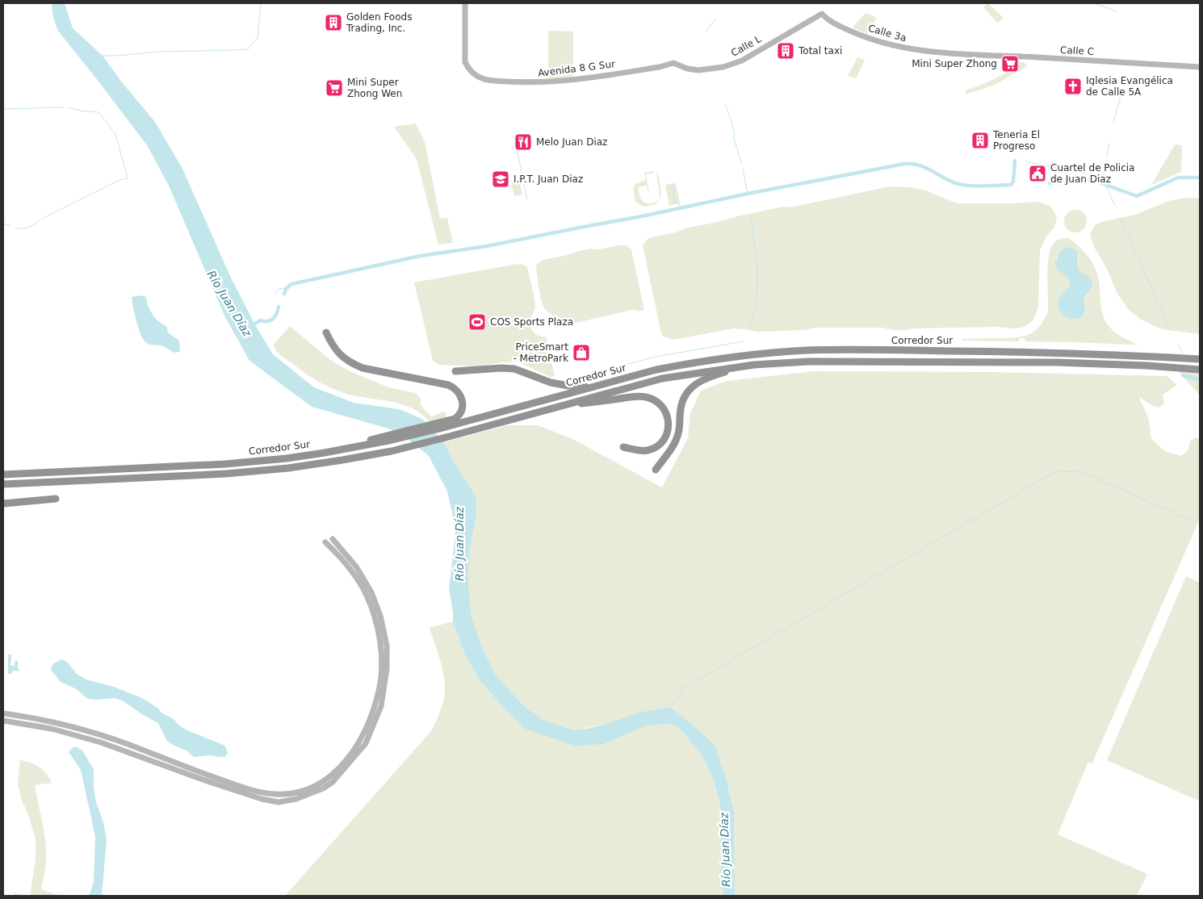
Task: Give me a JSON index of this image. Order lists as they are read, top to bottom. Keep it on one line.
{"streets":{"highway":["Corredor Sur"],"street":["Calle 3a","Calle L","Calle C","Avenida 8 G Sur"]},"crossings":[["Calle 3a","Calle L"],["Calle 3a","Calle C"],["Calle L","Avenida 8 G Sur"]],"water":["Río Juan Díaz"],"places":{"building":["Golden Foods Trading, Inc.","Total taxi","Teneria El Progreso"],"supermarket":["Mini Super Zhong","Mini Super Zhong Wen"],"church":["Iglesia Evangélica de Calle 5A"],"restaurant":["Melo Juan Diaz"],"public building":["Cuartel de Policia de Juan Diaz"],"school or university":["I.P.T. Juan Diaz"],"sports":["COS Sports Plaza"],"shop":["PriceSmart - MetroPark"]}}
